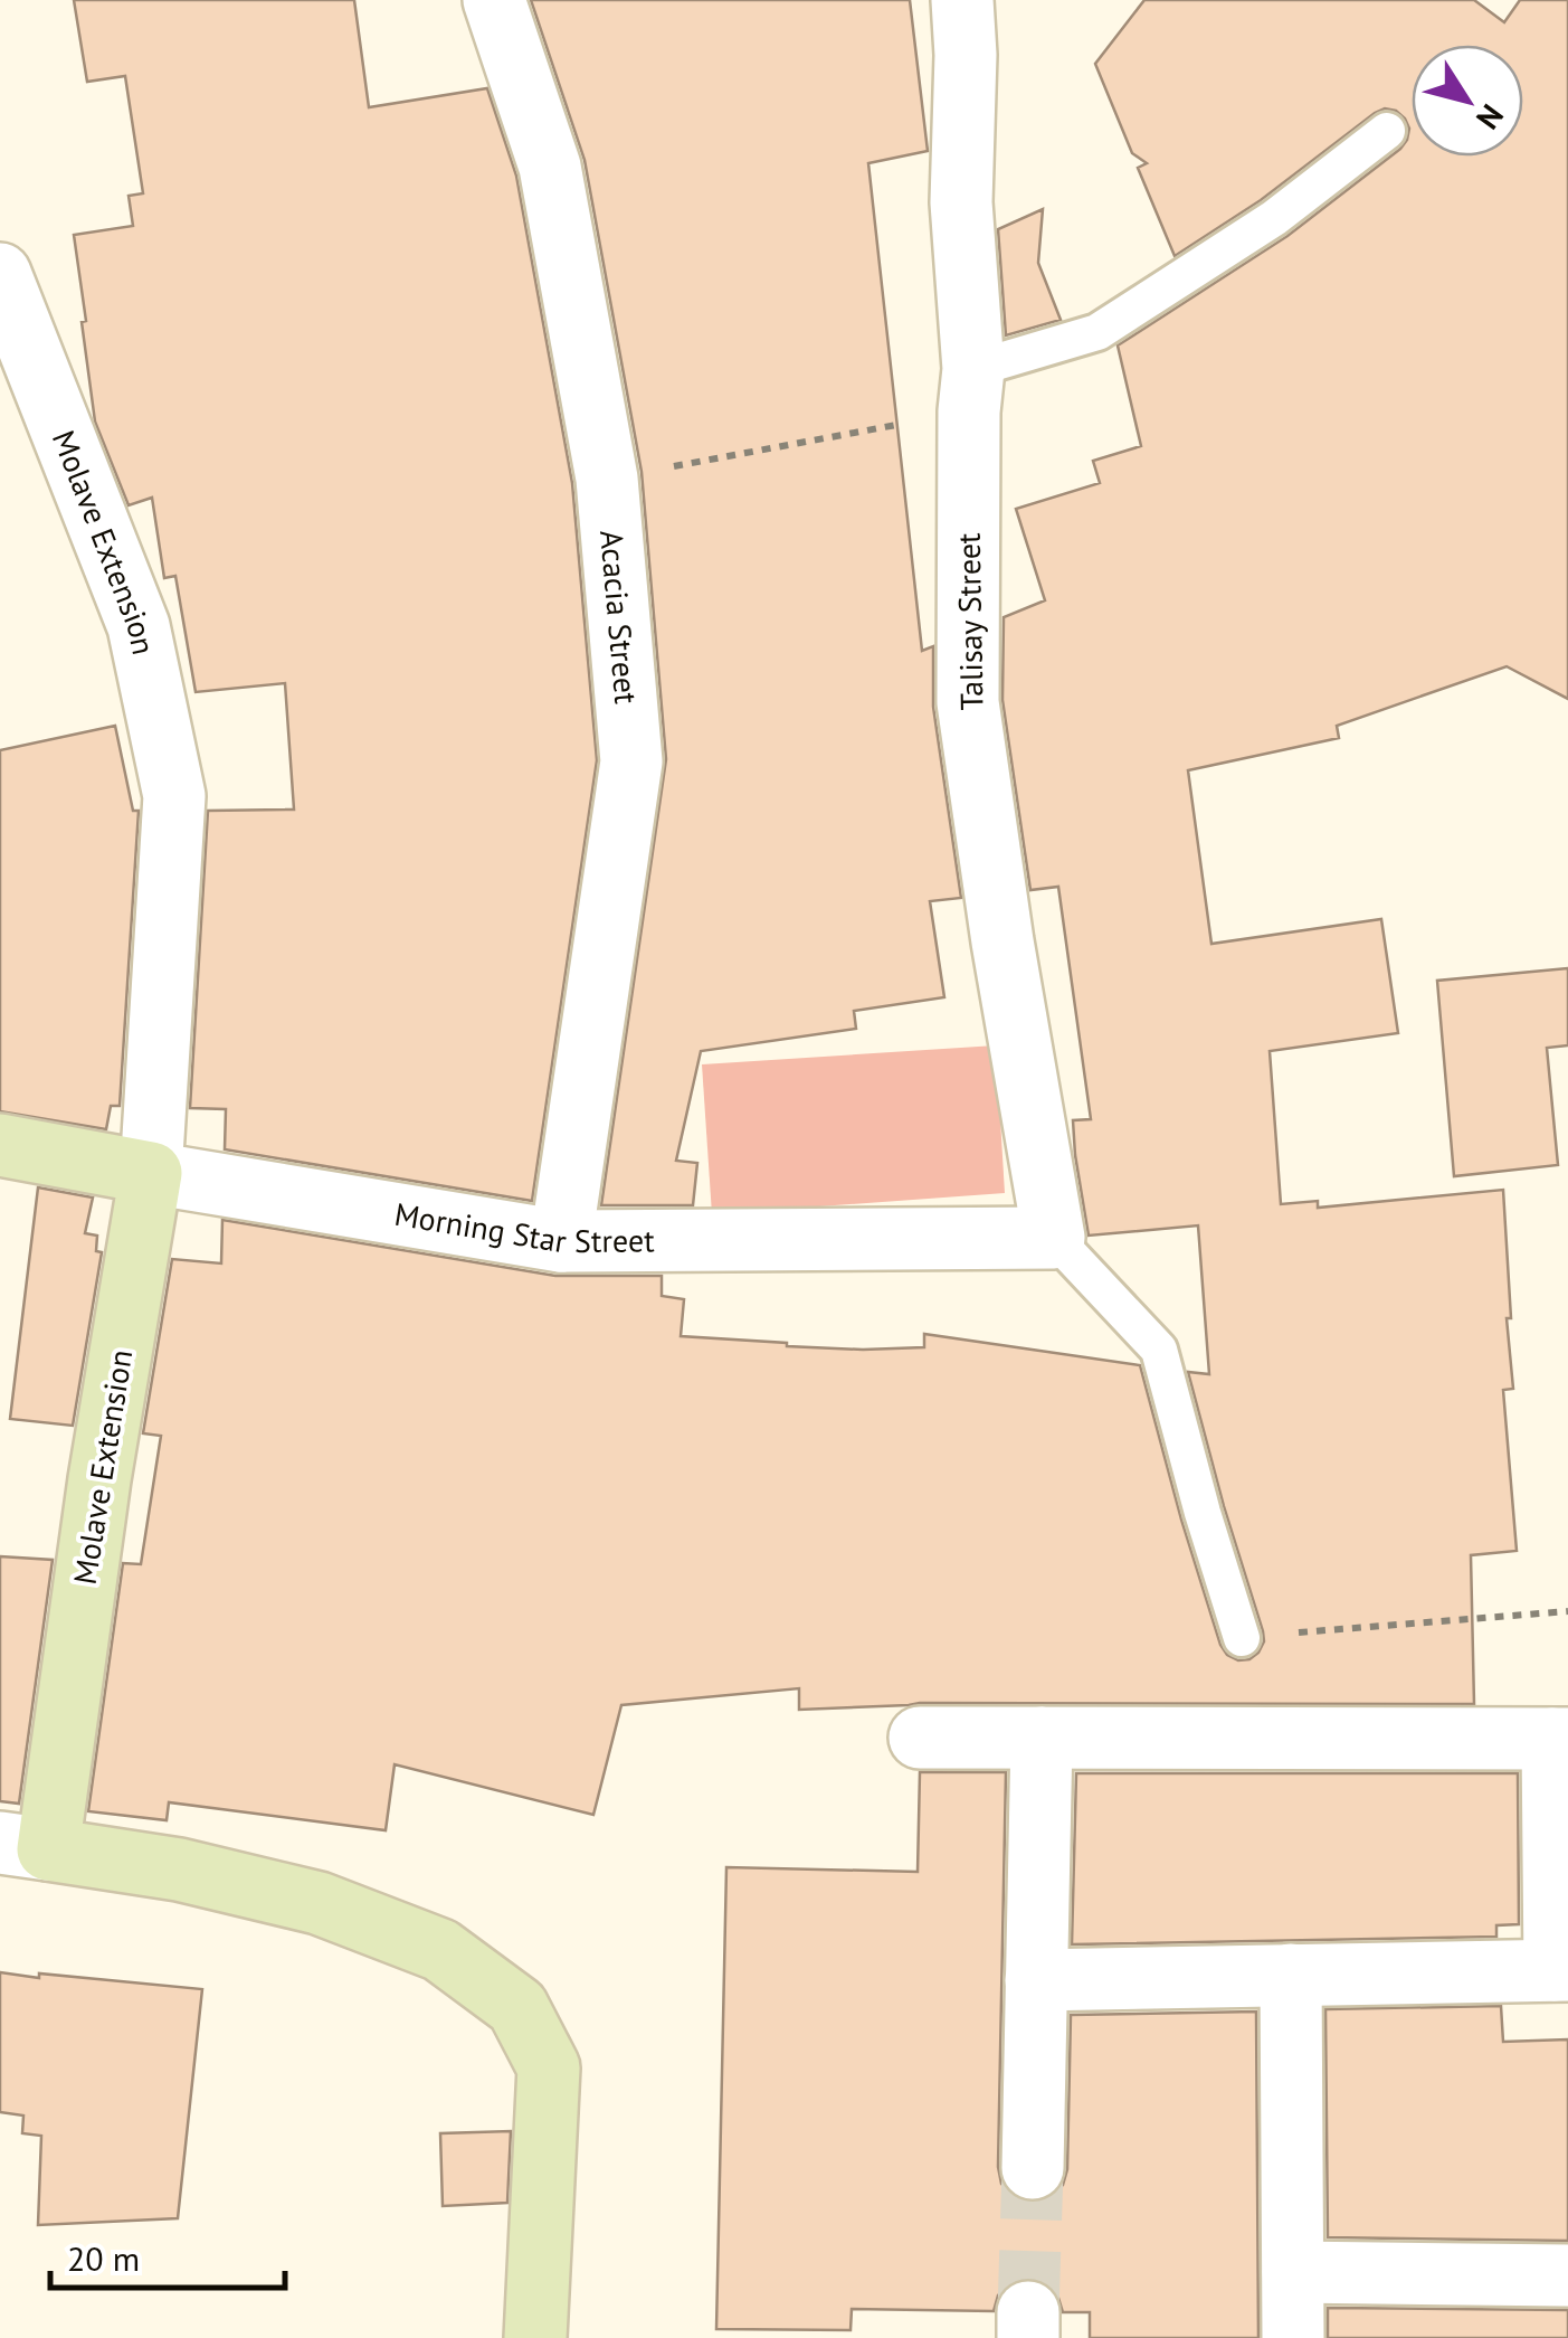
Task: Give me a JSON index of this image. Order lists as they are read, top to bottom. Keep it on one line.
{"streets":{"street":["Molave Extension","Acacia Street","Talisay Street","Morning Star Street"]},"crossings":[["Molave Extension","Morning Star Street"],["Acacia Street","Morning Star Street"],["Talisay Street","Morning Star Street"]],"scale_bar":"20 m","north":"bottom right"}
